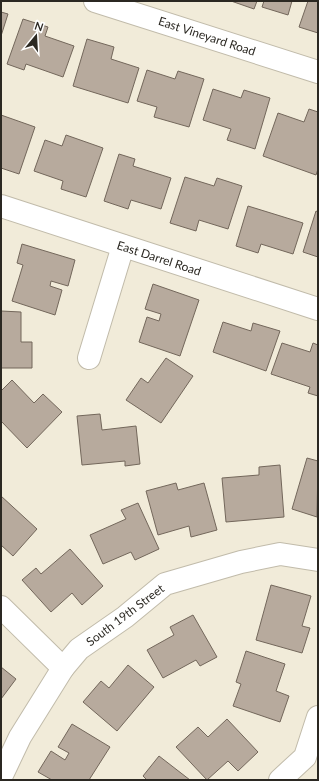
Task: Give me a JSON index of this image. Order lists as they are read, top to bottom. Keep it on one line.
{"streets":{"street":["East Vineyard Road","East Darrel Road","South 19th Street"]},"north":"top"}
